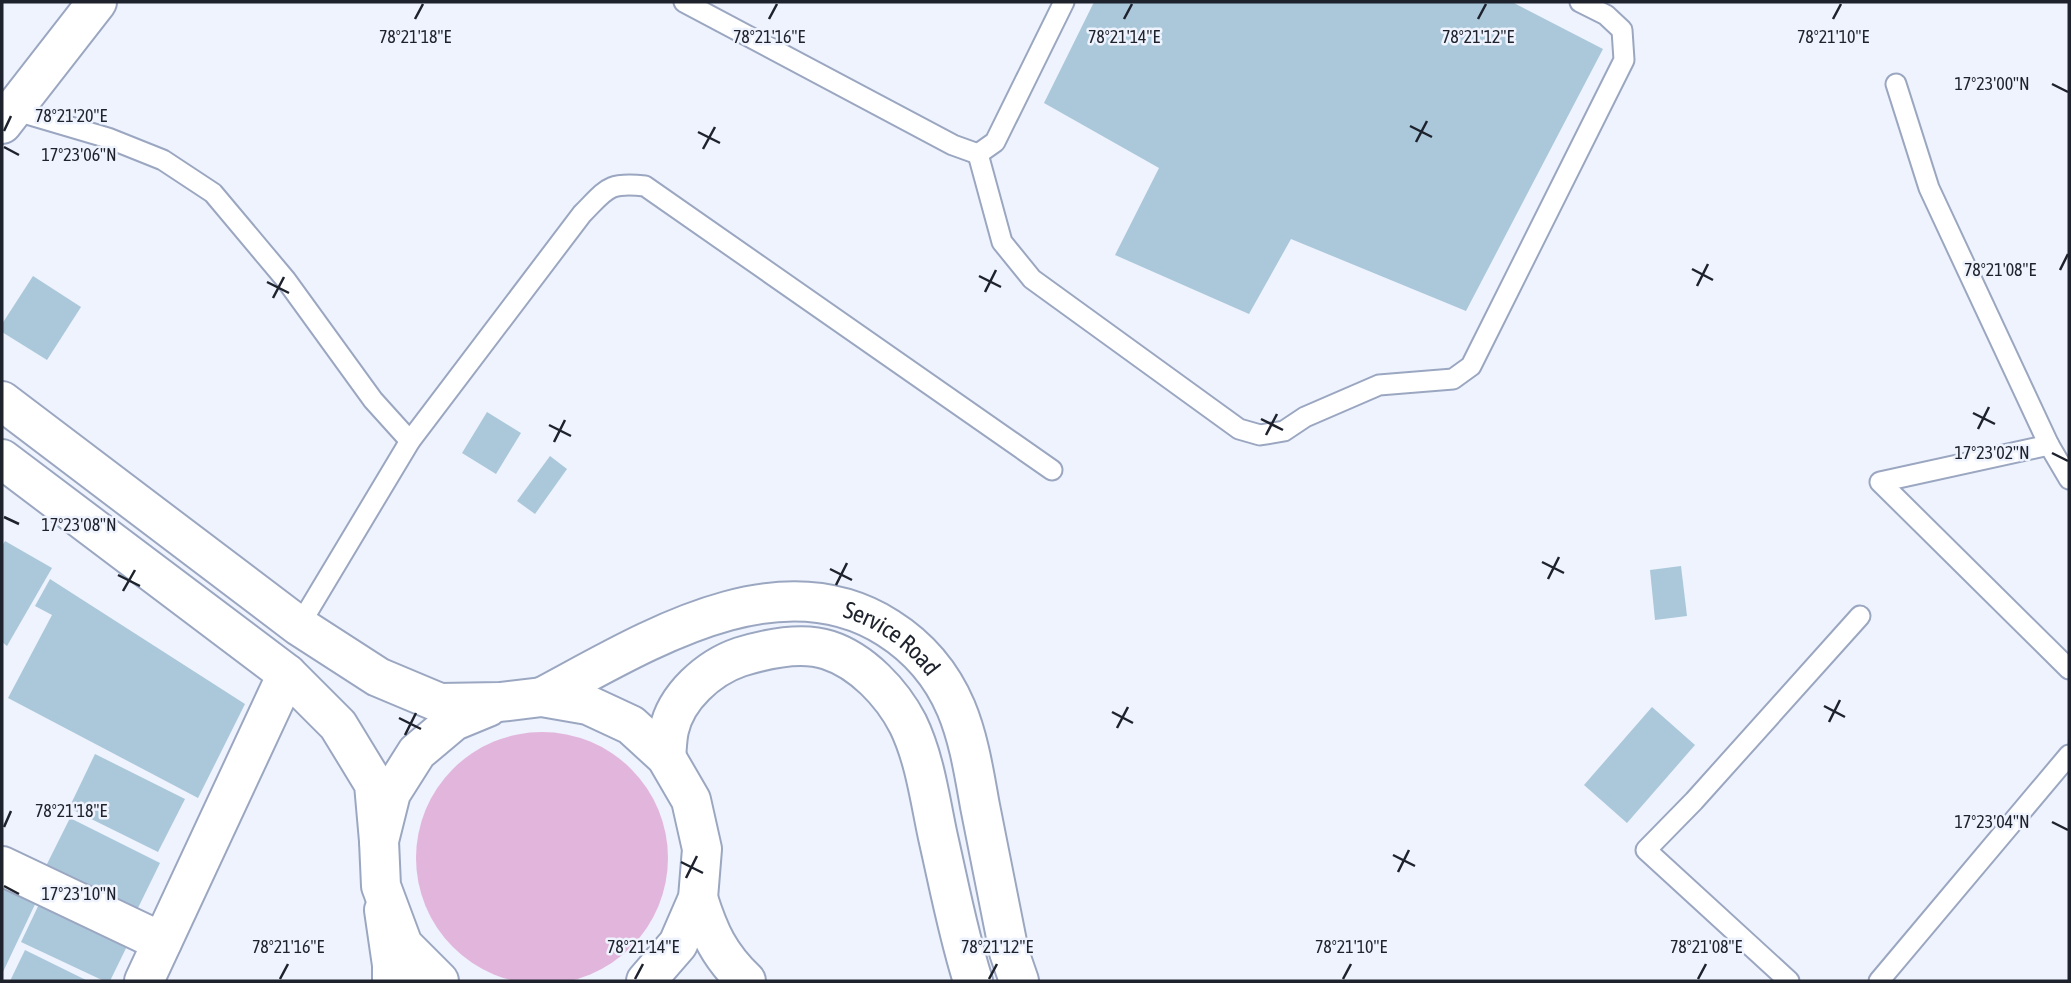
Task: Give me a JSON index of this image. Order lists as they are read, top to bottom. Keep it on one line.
{"streets":{"main road":["Service Road"]},"coordinates":["78°21'18\"E","78°21'16\"E","78°21'14\"E","78°21'12\"E","78°21'10\"E","17°23'00\"N","78°21'20\"E","17°23'06\"N","78°21'08\"E","17°23'02\"N","17°23'08\"N","17°23'04\"N","17°23'10\"N"]}
